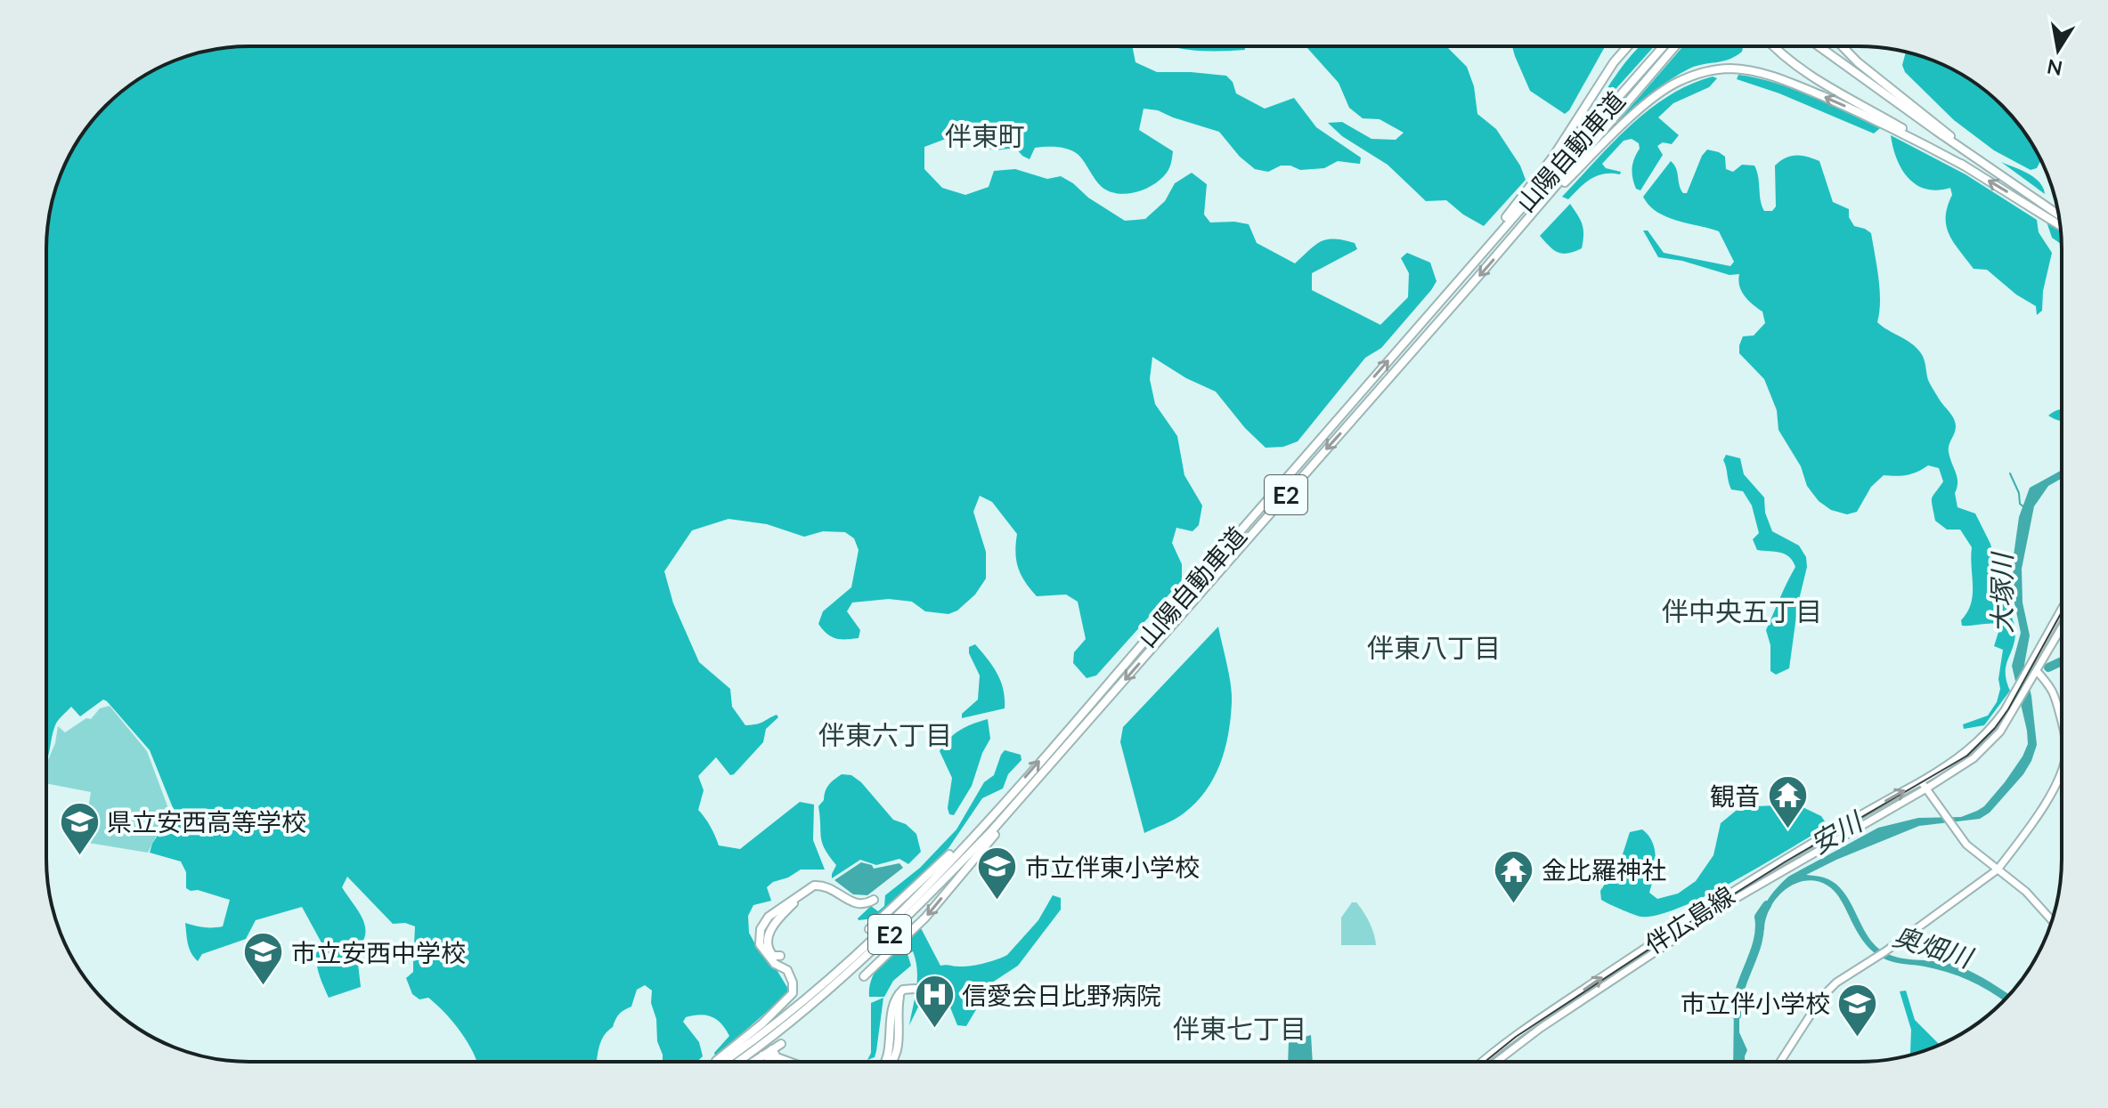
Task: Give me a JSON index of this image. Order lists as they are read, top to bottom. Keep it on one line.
{"streets":{"highway":["山陽自動車道","E2"],"main road":["伴広島線"]},"districts":["伴東町","伴中央五丁目","伴東八丁目","伴東六丁目","伴東七丁目"],"water":["大塚川","安川","奥畑川"],"places":{"temple":["観音","金比羅神社"],"school or university":["県立安西高等学校","市立伴東小学校","市立安西中学校","市立伴小学校"],"hospital":["信愛会日比野病院"]},"north":"bottom"}
